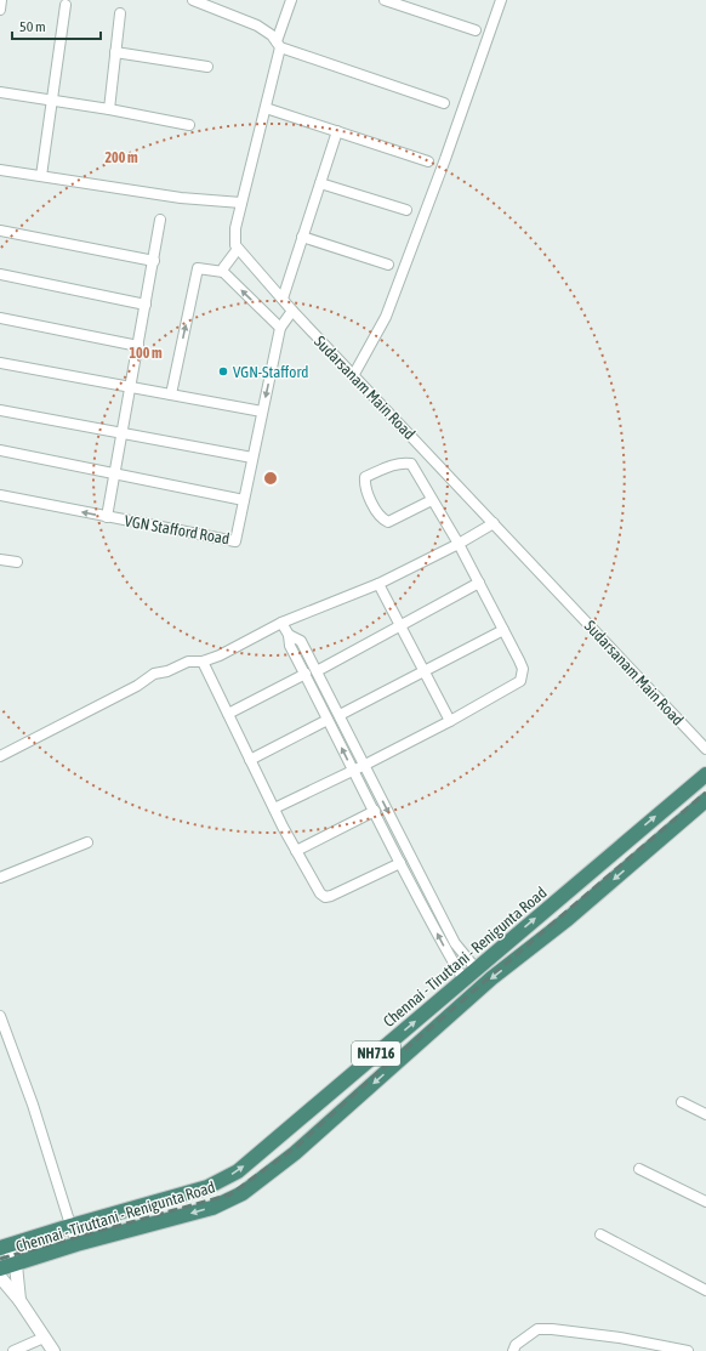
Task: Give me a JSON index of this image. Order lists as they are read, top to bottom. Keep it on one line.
{"streets":{"highway":["Chennai - Tiruttani - Renigunta Road","NH716"],"street":["Sudarsanam Main Road","VGN Stafford Road"]},"crossings":[["Sudarsanam Main Road","VGN Stafford Road"]],"places":["VGN-Stafford"],"scale_bar":"50 m","rings":["200 m","100 m"]}
